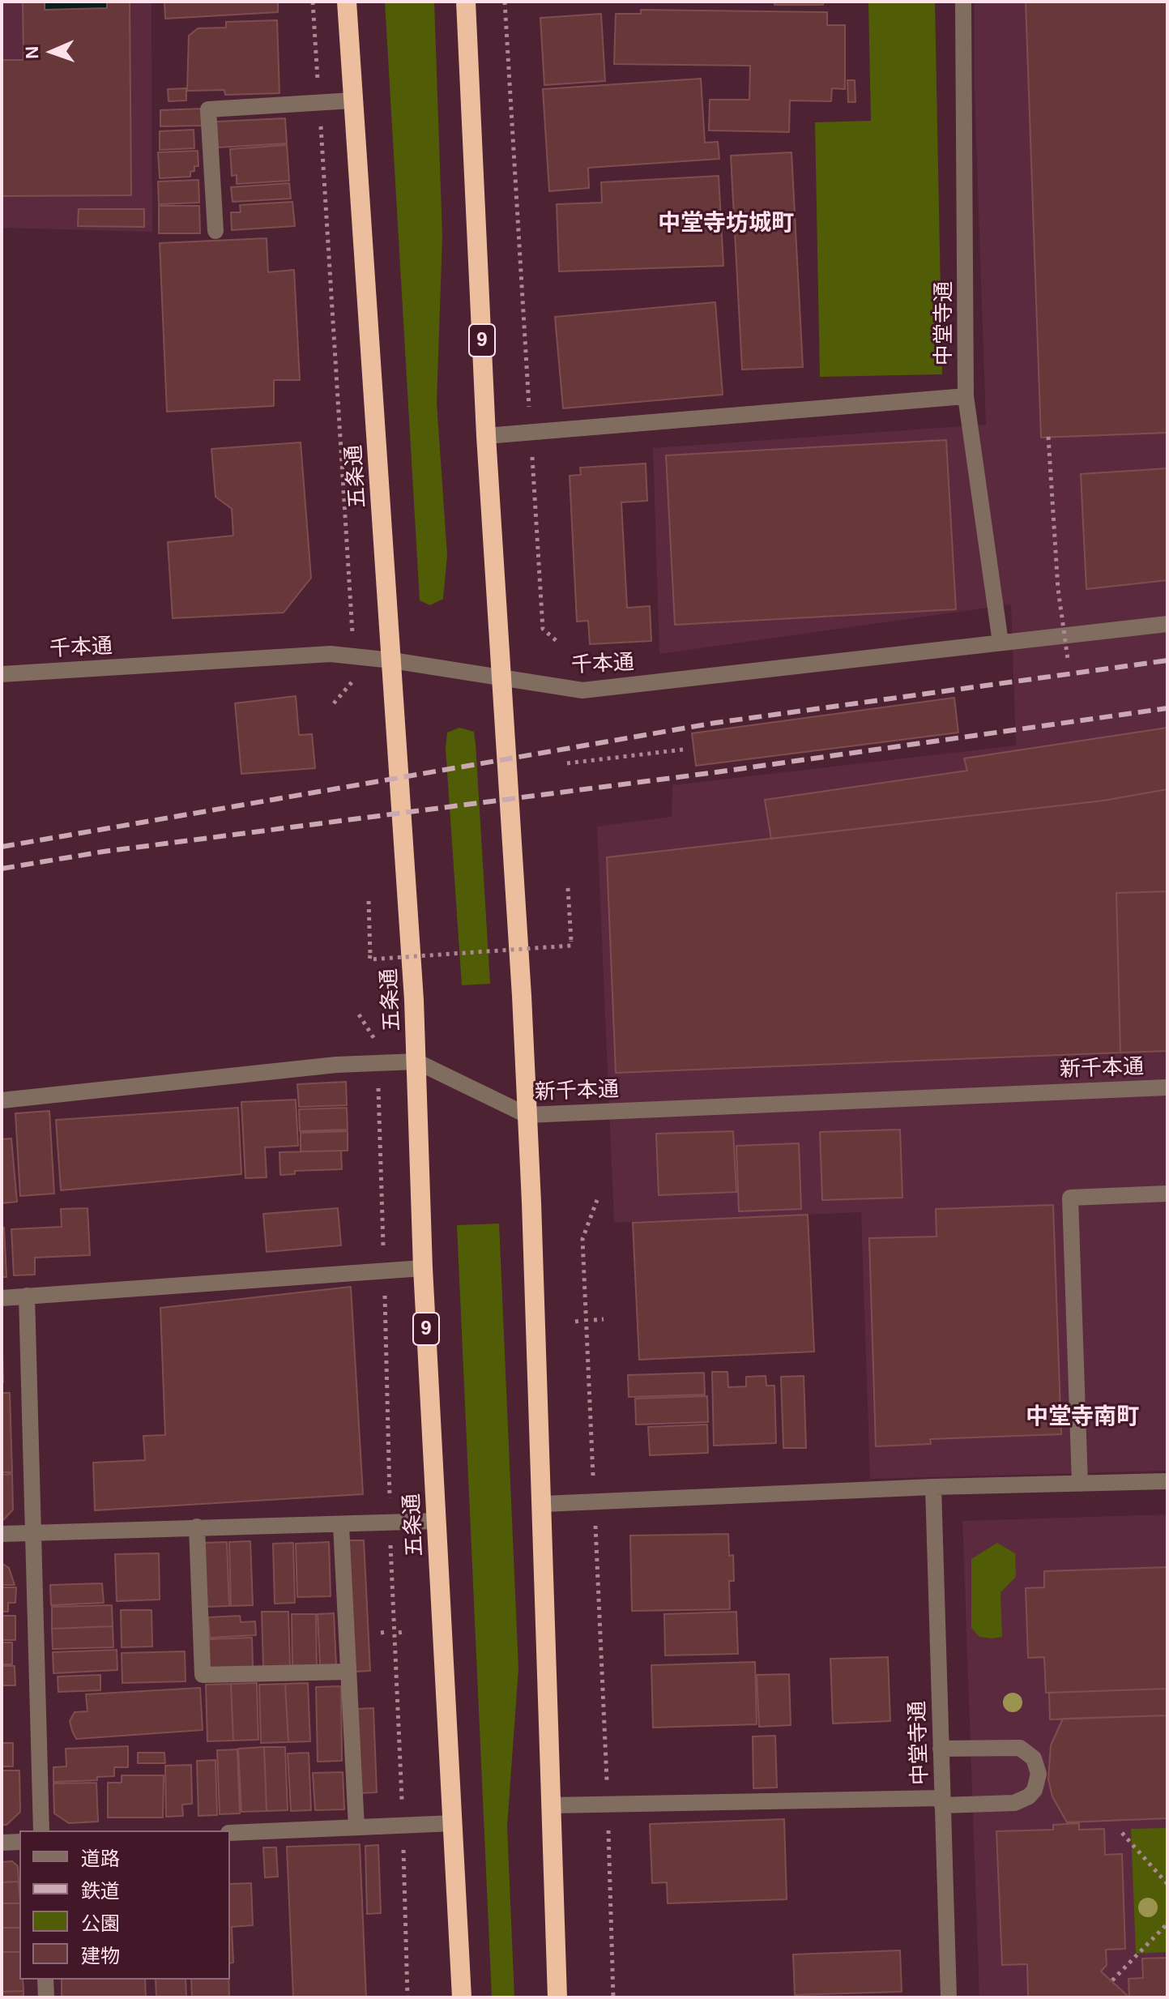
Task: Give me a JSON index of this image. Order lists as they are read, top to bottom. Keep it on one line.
{"streets":{"highway":["9","五条通"],"street":["中堂寺通","千本通","新千本通"]},"crossings":[["中堂寺通","千本通"],["9","千本通"],["9","新千本通"],["五条通","千本通"],["五条通","新千本通"]],"districts":["中堂寺坊城町","中堂寺南町"],"legend":["道路","鉄道","公園","建物"],"north":"left"}
